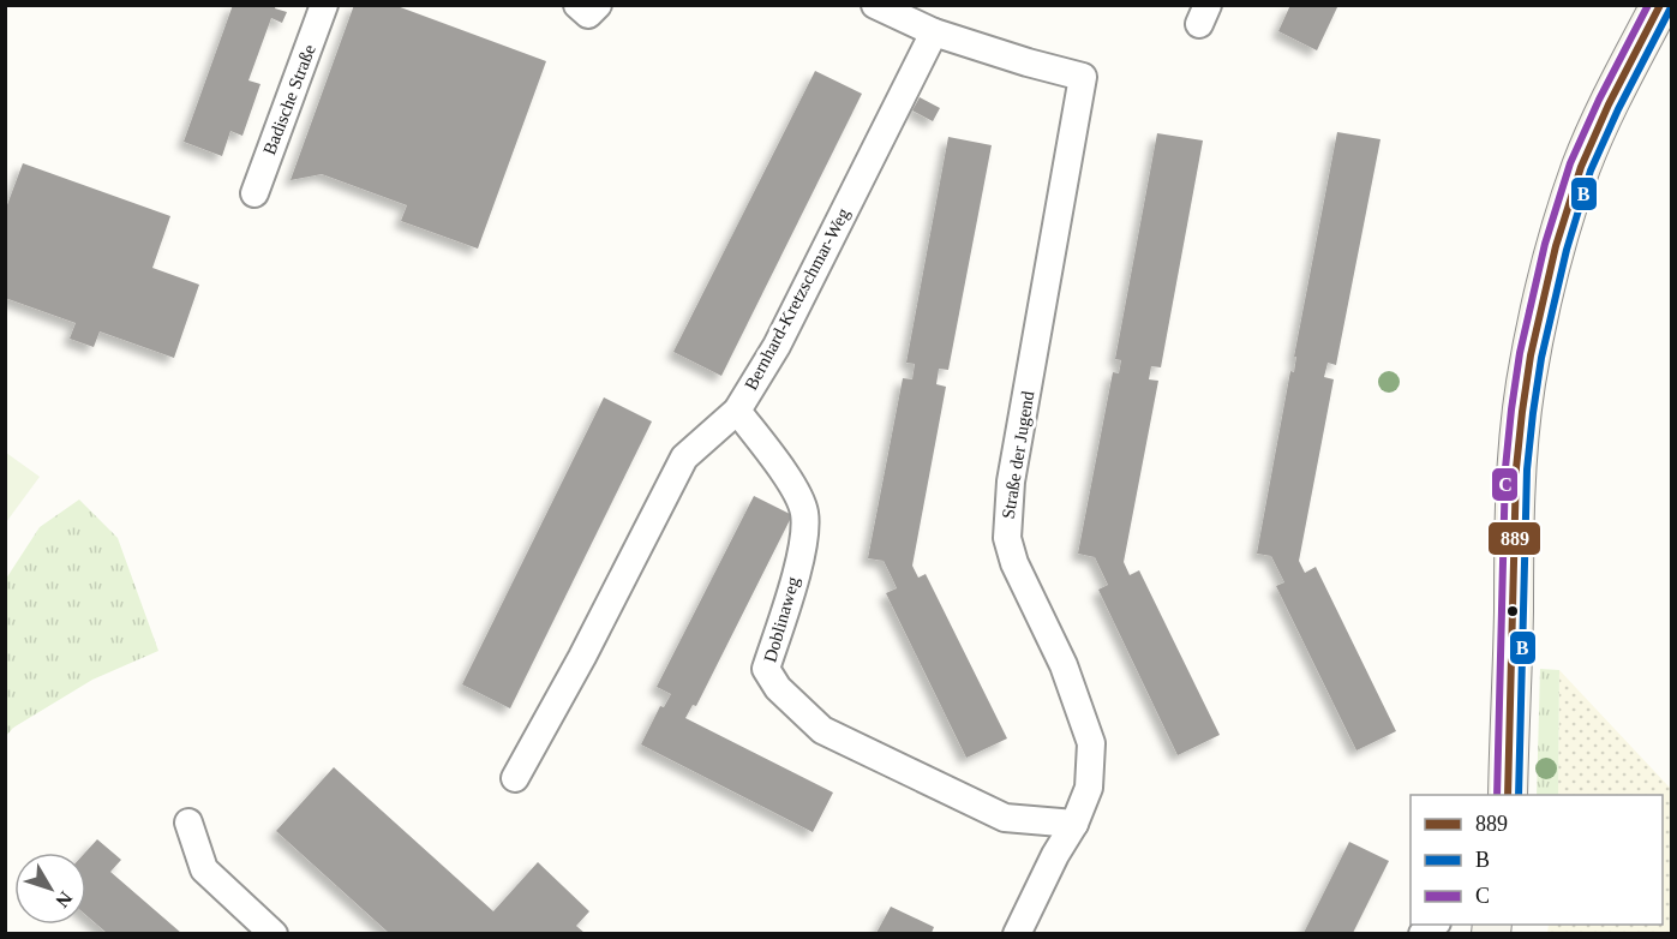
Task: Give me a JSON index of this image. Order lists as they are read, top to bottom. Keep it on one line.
{"streets":{"street":["Badische Straße","Bernhard-Kretzschmar-Weg","Straße der Jugend","Doblinaweg"]},"crossings":[["Bernhard-Kretzschmar-Weg","Straße der Jugend"],["Bernhard-Kretzschmar-Weg","Doblinaweg"],["Straße der Jugend","Doblinaweg"]],"lines":["transit line 889","transit line C","transit line B"],"legend":["889","B","C"],"north":"bottom right"}
